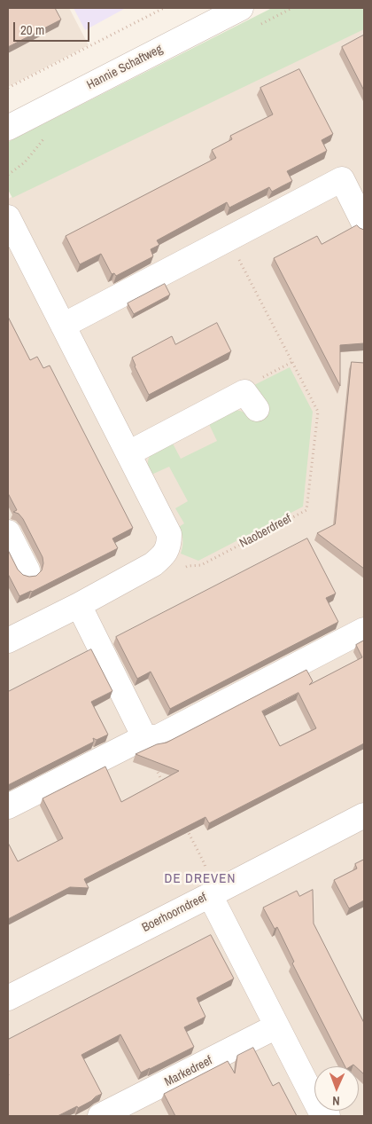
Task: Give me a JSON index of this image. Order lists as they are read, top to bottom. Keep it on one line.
{"streets":{"street":["Hannie Schaftweg","Boerhoorndreef","Markedreef"],"path":["Naoberdreef"]},"districts":["DE DREVEN"],"scale_bar":"20 m","north":"bottom"}
